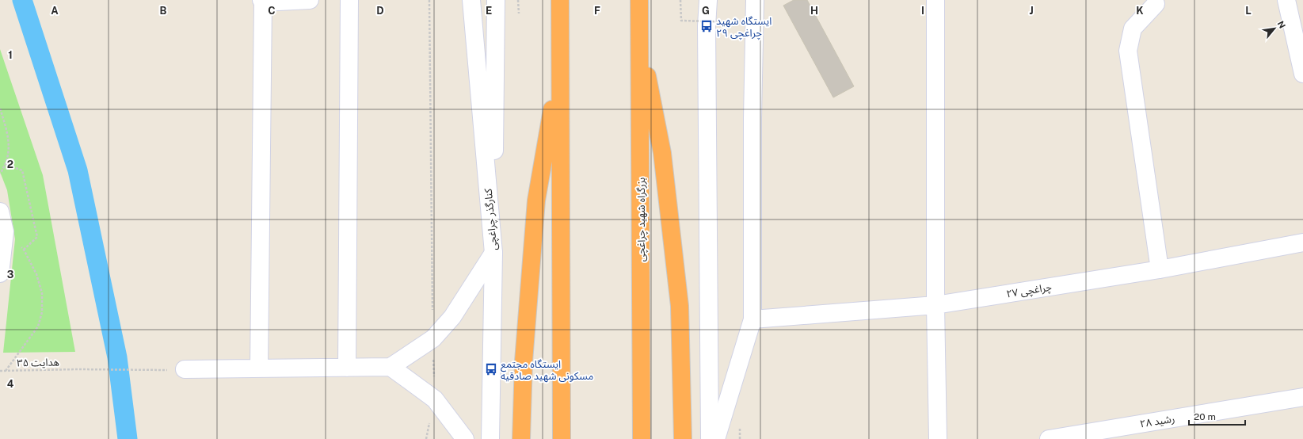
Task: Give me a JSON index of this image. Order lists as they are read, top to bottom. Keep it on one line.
{"streets":{"highway":["بزرگراه شهید چراغچی"],"street":["کنارگذر چراغچی","چراغچی ۲۷","رشید ۲۸"],"path":["هدایت ۳۵"]},"places":{"bus stop":["ایستگاه شهید چراغچی ۲۹","ایستگاه مجتمع مسکونی شهید صادقیه"]},"scale_bar":"20 m","north":"top right","grid":{"columns":["A","B","C","D","E","F","G","H","I","J","K","L"],"rows":["1","2","3","4"]}}
